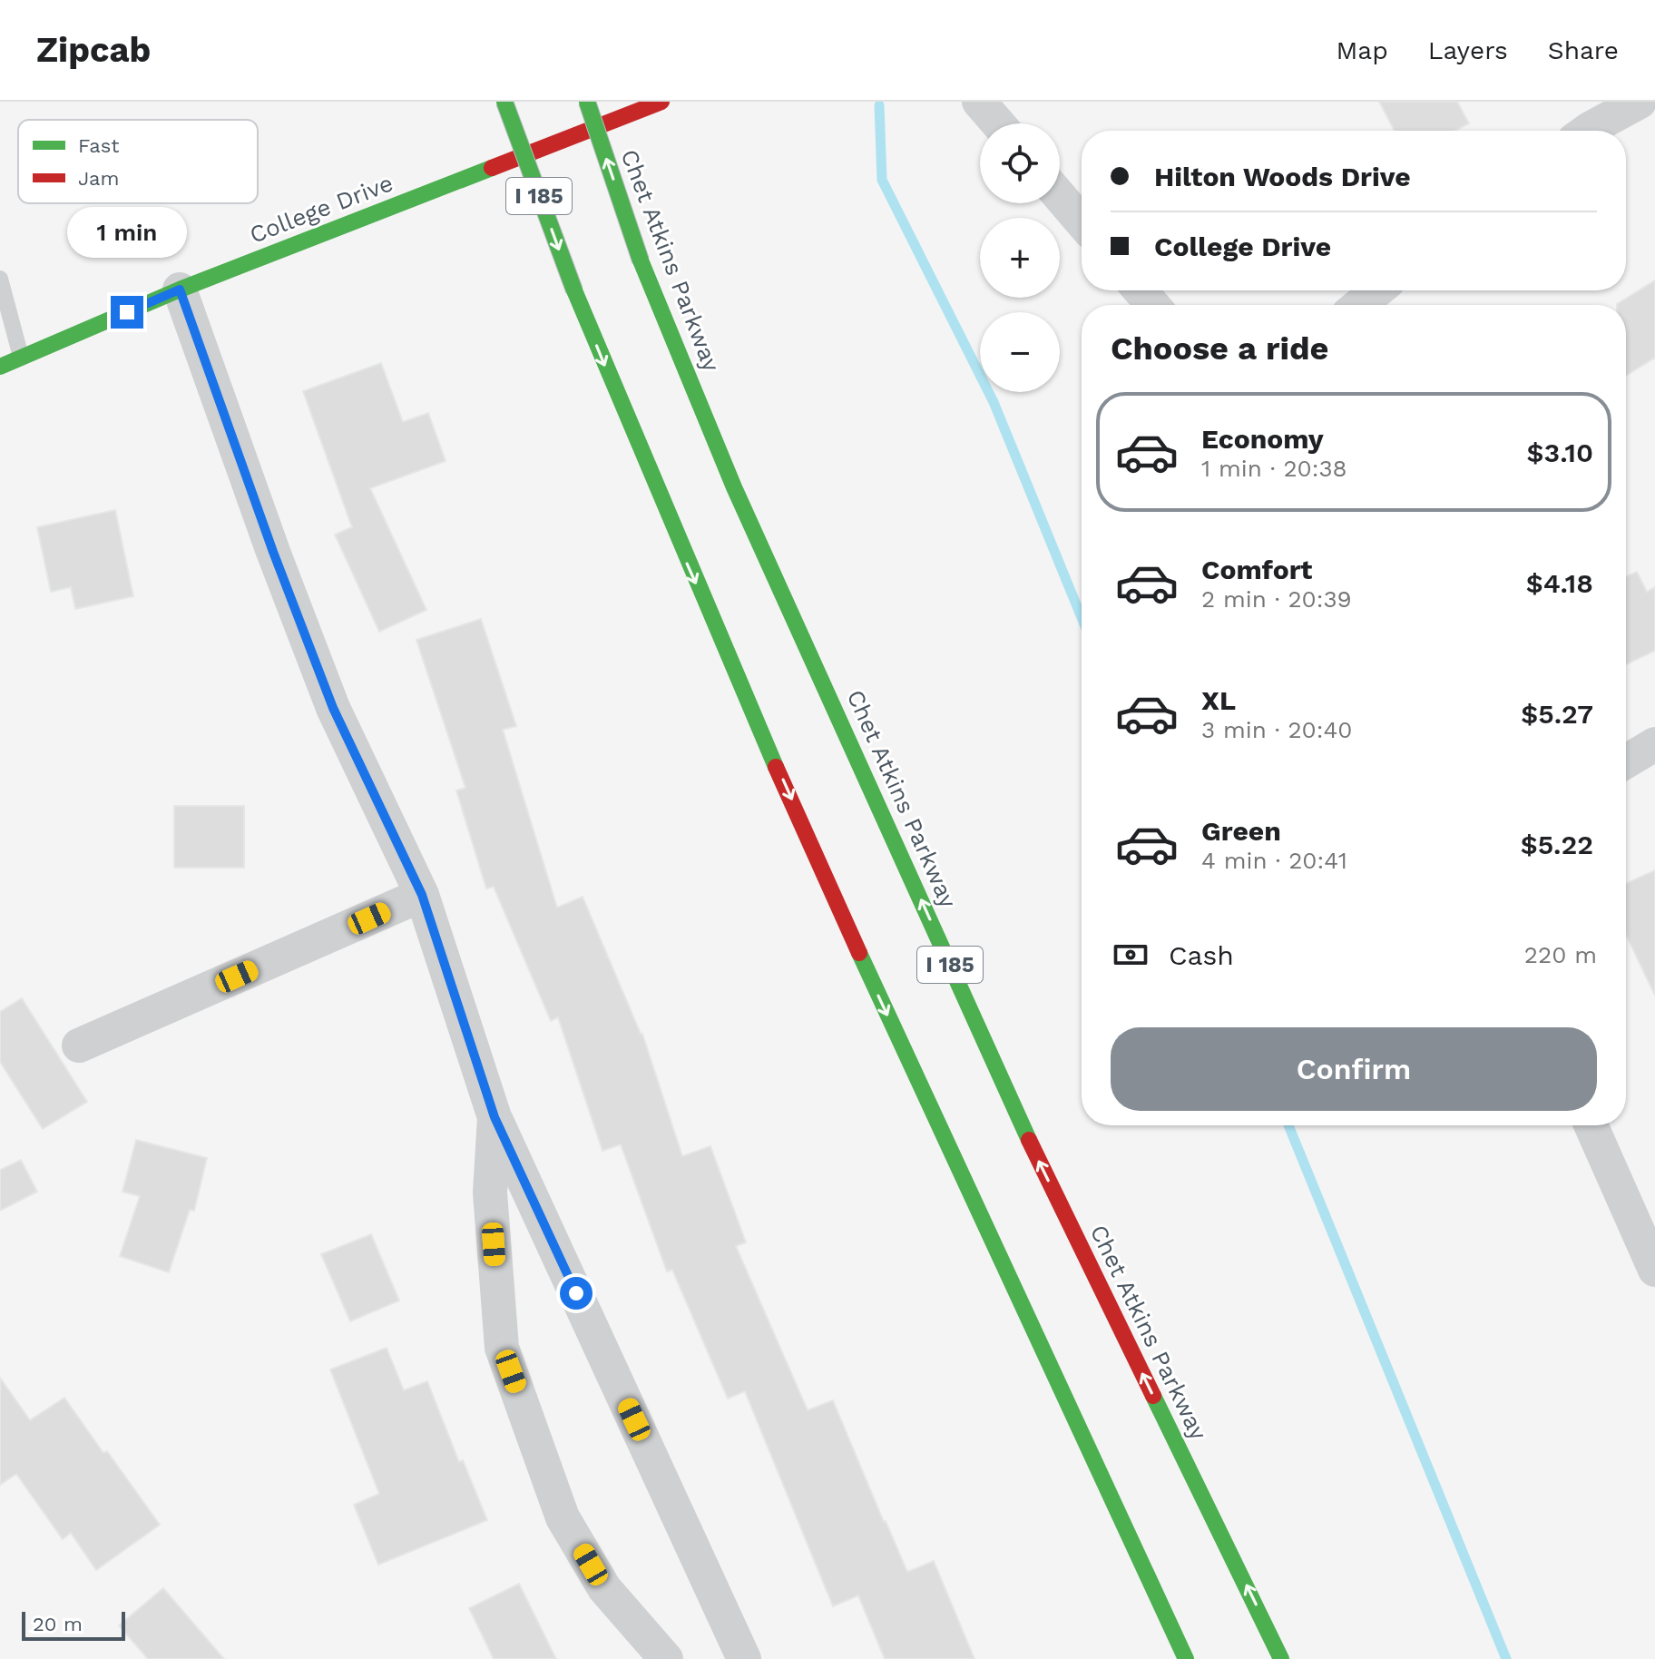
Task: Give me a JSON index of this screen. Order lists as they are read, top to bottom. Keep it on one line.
{"streets":{"main road":["I 185","College Drive","Chet Atkins Parkway"]},"legend":["Fast","Jam"],"scale_bar":"20 m","page":{"header":"Zipcab","nav":["Map","Layers","Share"],"map_buttons":["+","−"],"banner":["Hilton Woods Drive","College Drive"],"bubble":"1 min","heading":"Choose a ride","list":[{"name":"Economy","note":"1 min · 20:38","value":"$3.10"},{"name":"Comfort","note":"2 min · 20:39","value":"$4.18"},{"name":"XL","note":"3 min · 20:40","value":"$5.27"},{"name":"Green","note":"4 min · 20:41","value":"$5.22"}],"pay":["Cash","220 m"],"buttons":"Confirm","scale":"20 m"}}
